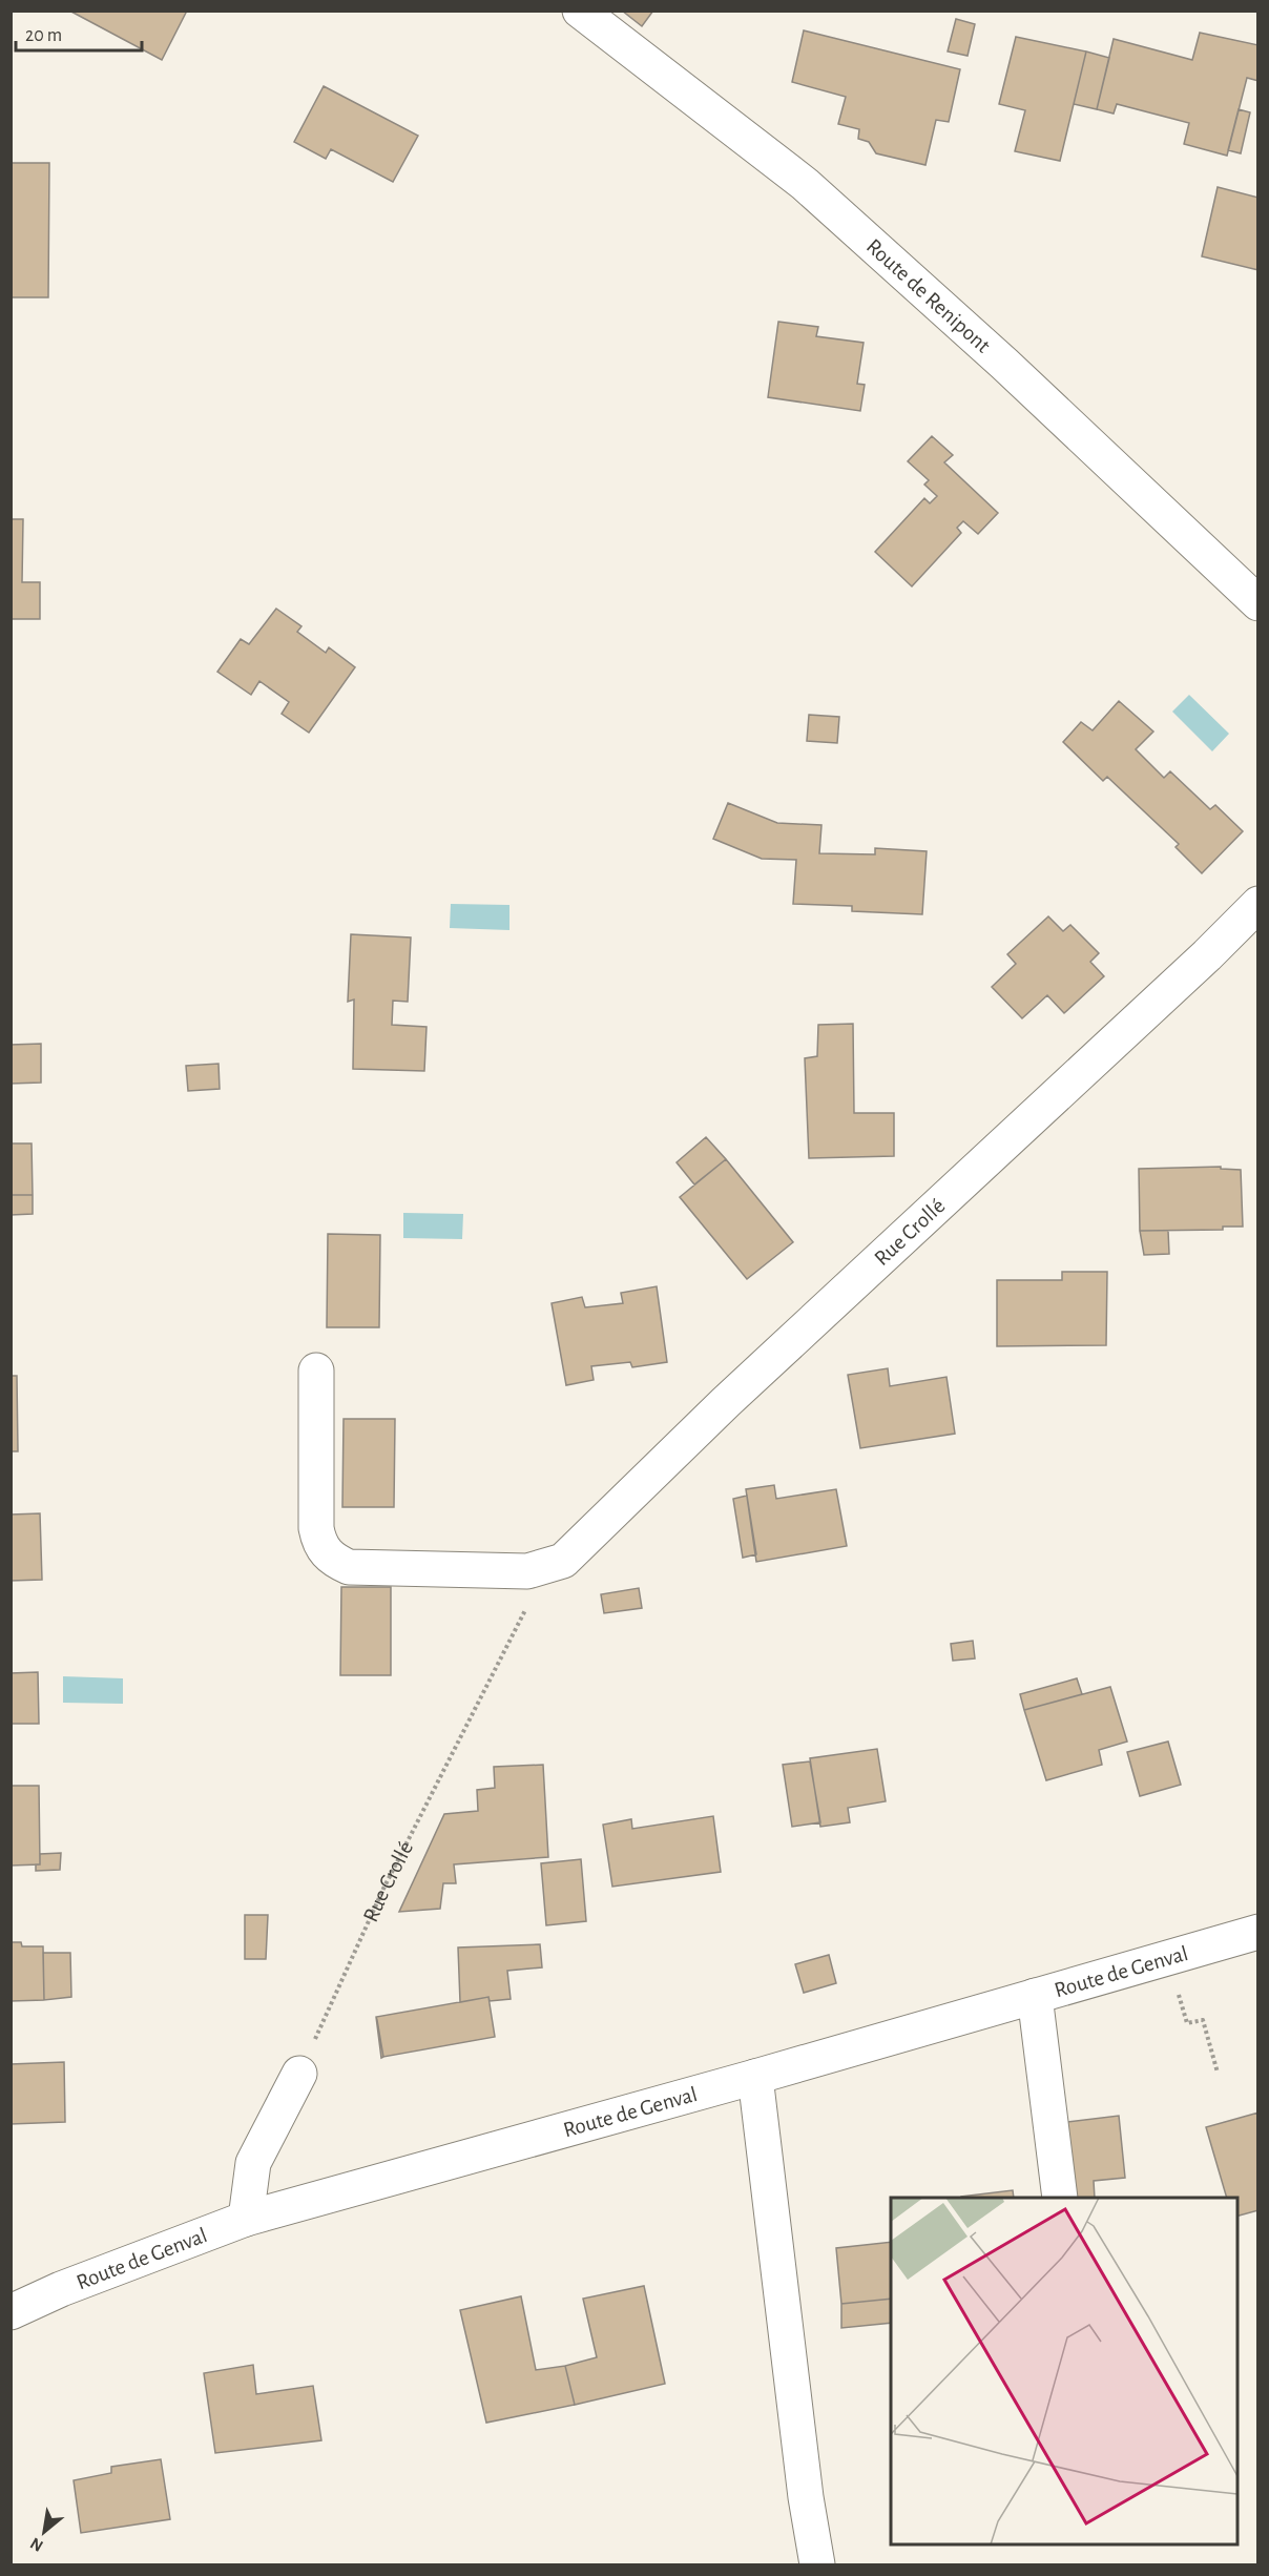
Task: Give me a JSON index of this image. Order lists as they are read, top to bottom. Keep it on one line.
{"streets":{"street":["Route de Renipont","Rue Crollé","Route de Genval"]},"scale_bar":"20 m","north":"bottom left"}
